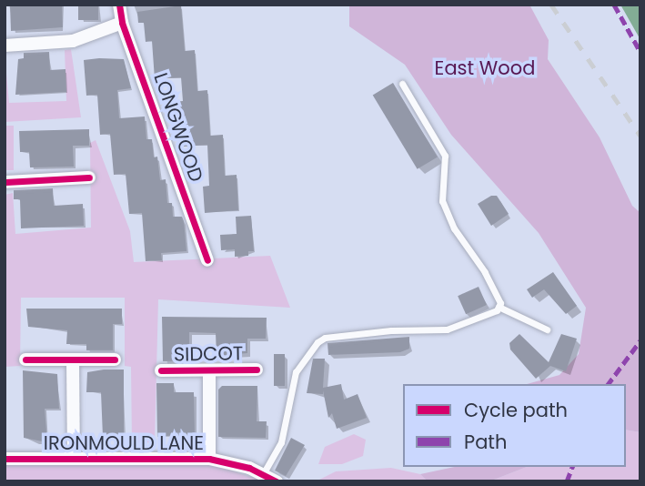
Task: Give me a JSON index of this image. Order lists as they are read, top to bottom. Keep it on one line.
{"streets":{"street":["LONGWOOD","SIDCOT","IRONMOULD LANE"]},"crossings":[["SIDCOT","IRONMOULD LANE"]],"parks":["East Wood"],"legend":["Cycle path","Path"]}
